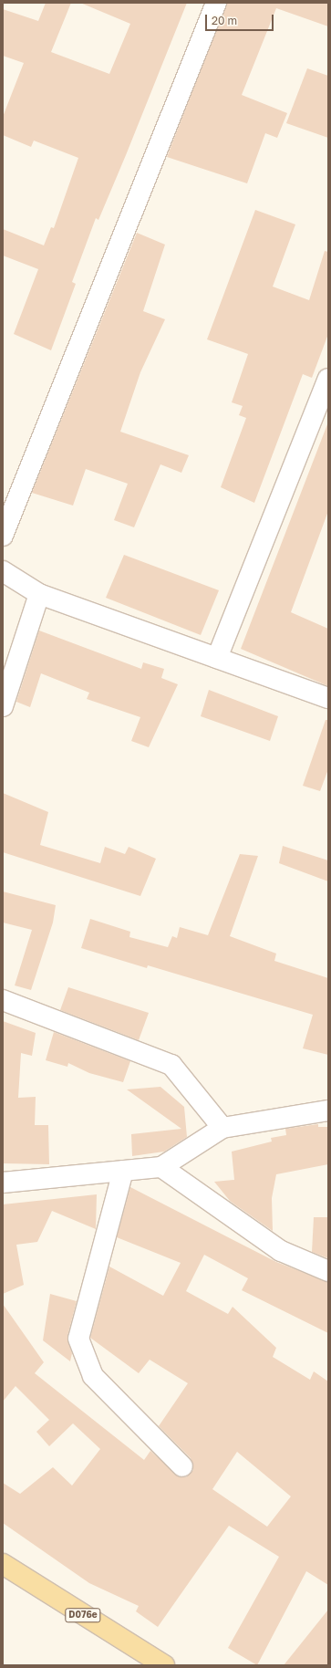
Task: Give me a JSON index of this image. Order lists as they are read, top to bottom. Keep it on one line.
{"streets":{"main road":["D076e"]},"scale_bar":"20 m"}
